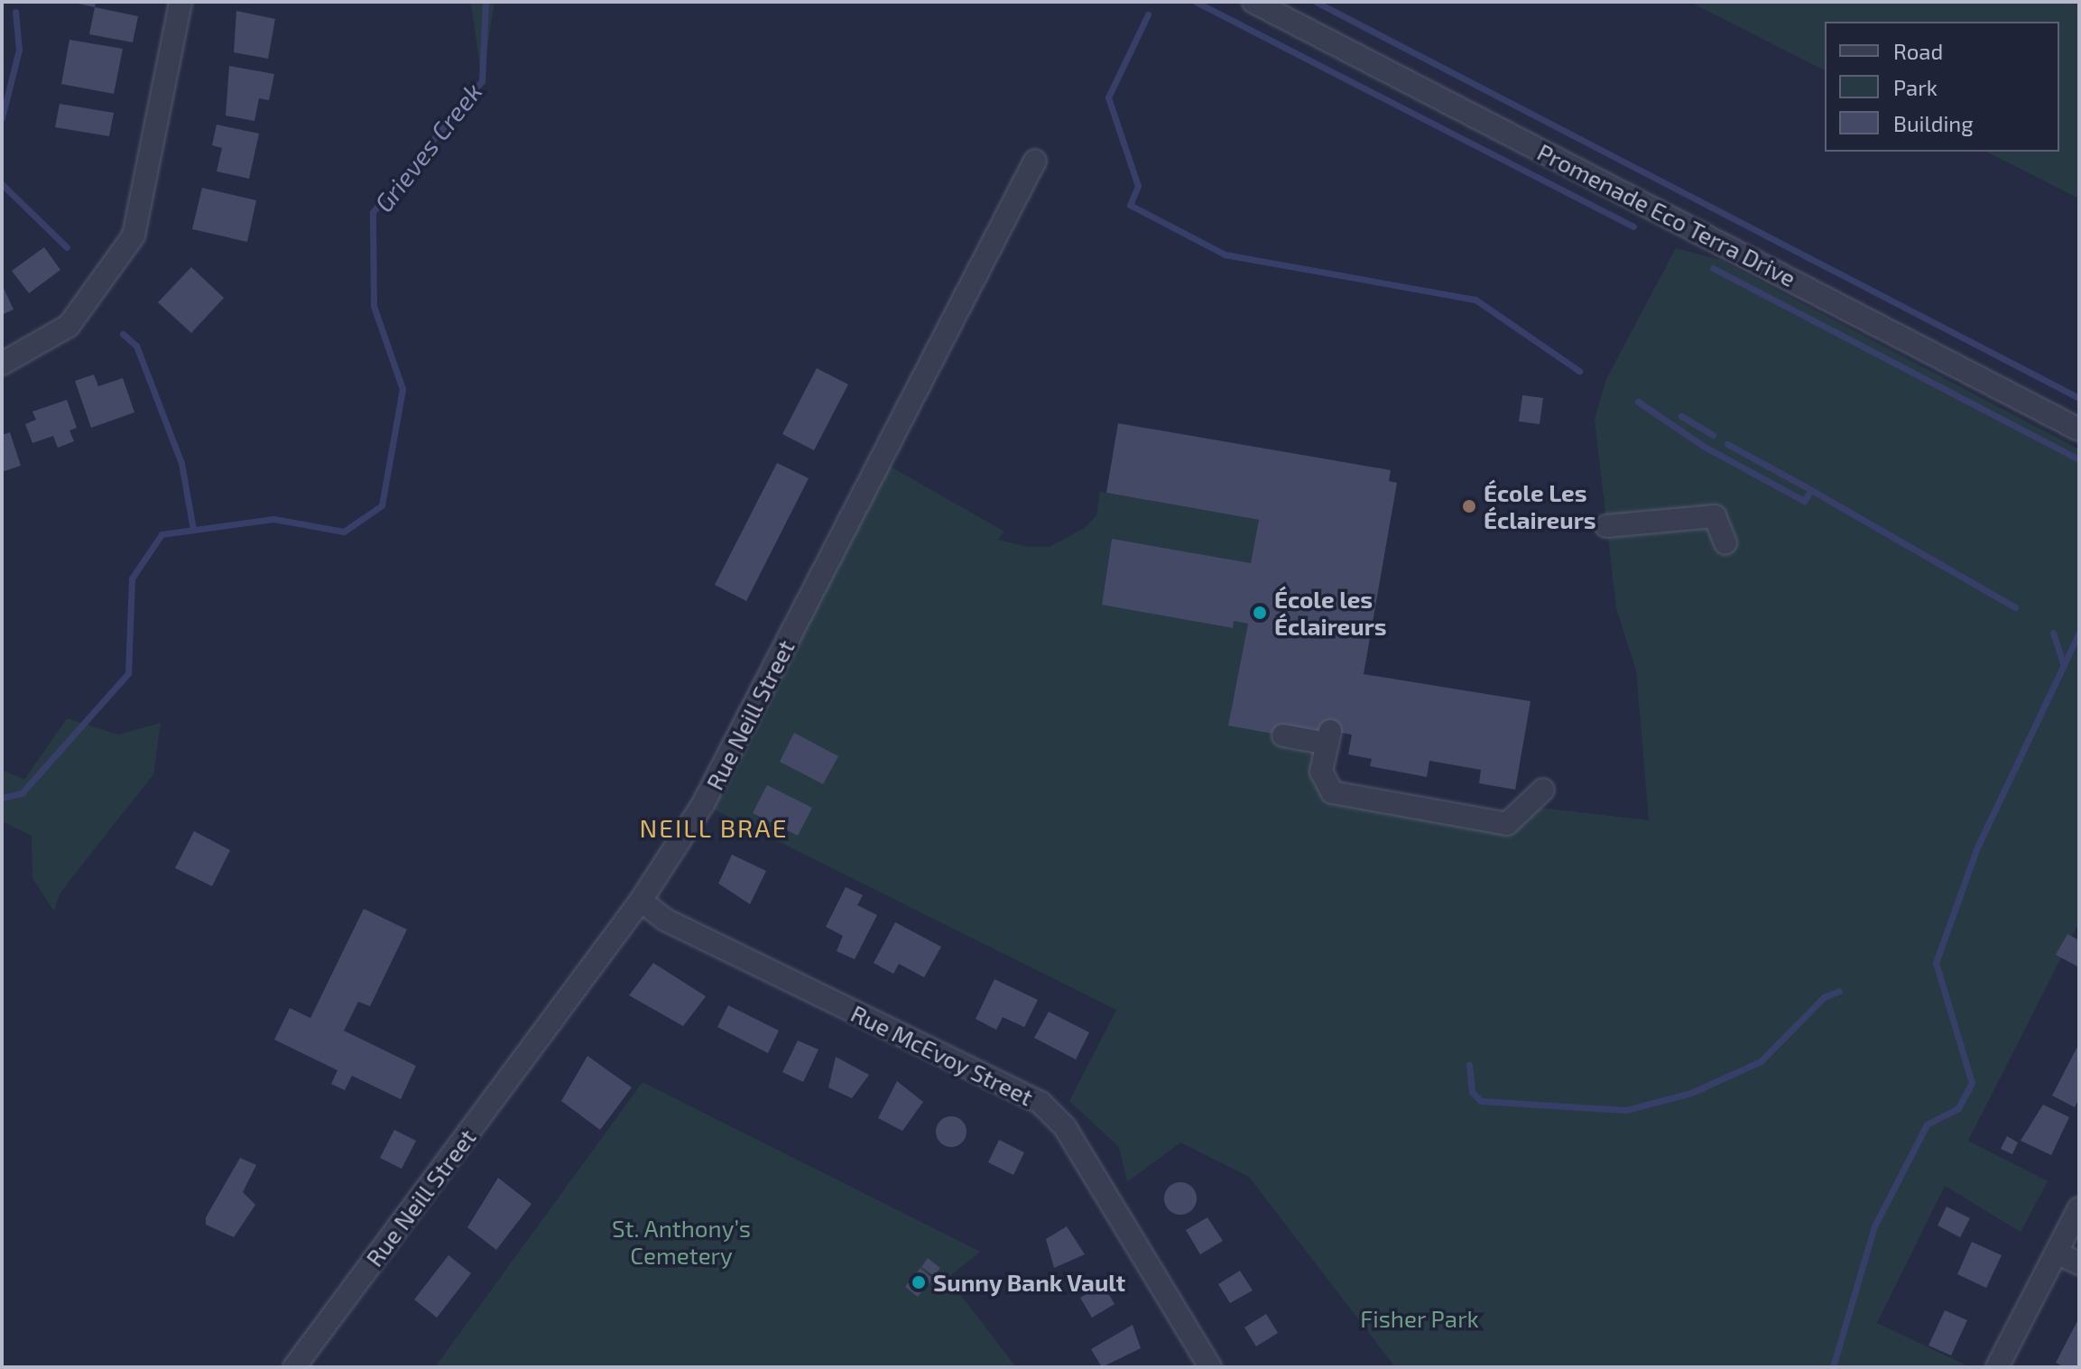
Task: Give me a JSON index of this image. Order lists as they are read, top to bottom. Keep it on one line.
{"streets":{"street":["Promenade Eco Terra Drive","Rue Neill Street","Rue McEvoy Street"]},"crossings":[["Rue Neill Street","Rue McEvoy Street"]],"districts":["NEILL BRAE"],"water":["Grieves Creek"],"parks":["St. Anthony’s Cemetery","Fisher Park"],"places":["École Les Éclaireurs","École les Éclaireurs","Sunny Bank Vault"],"legend":["Road","Park","Building"]}
